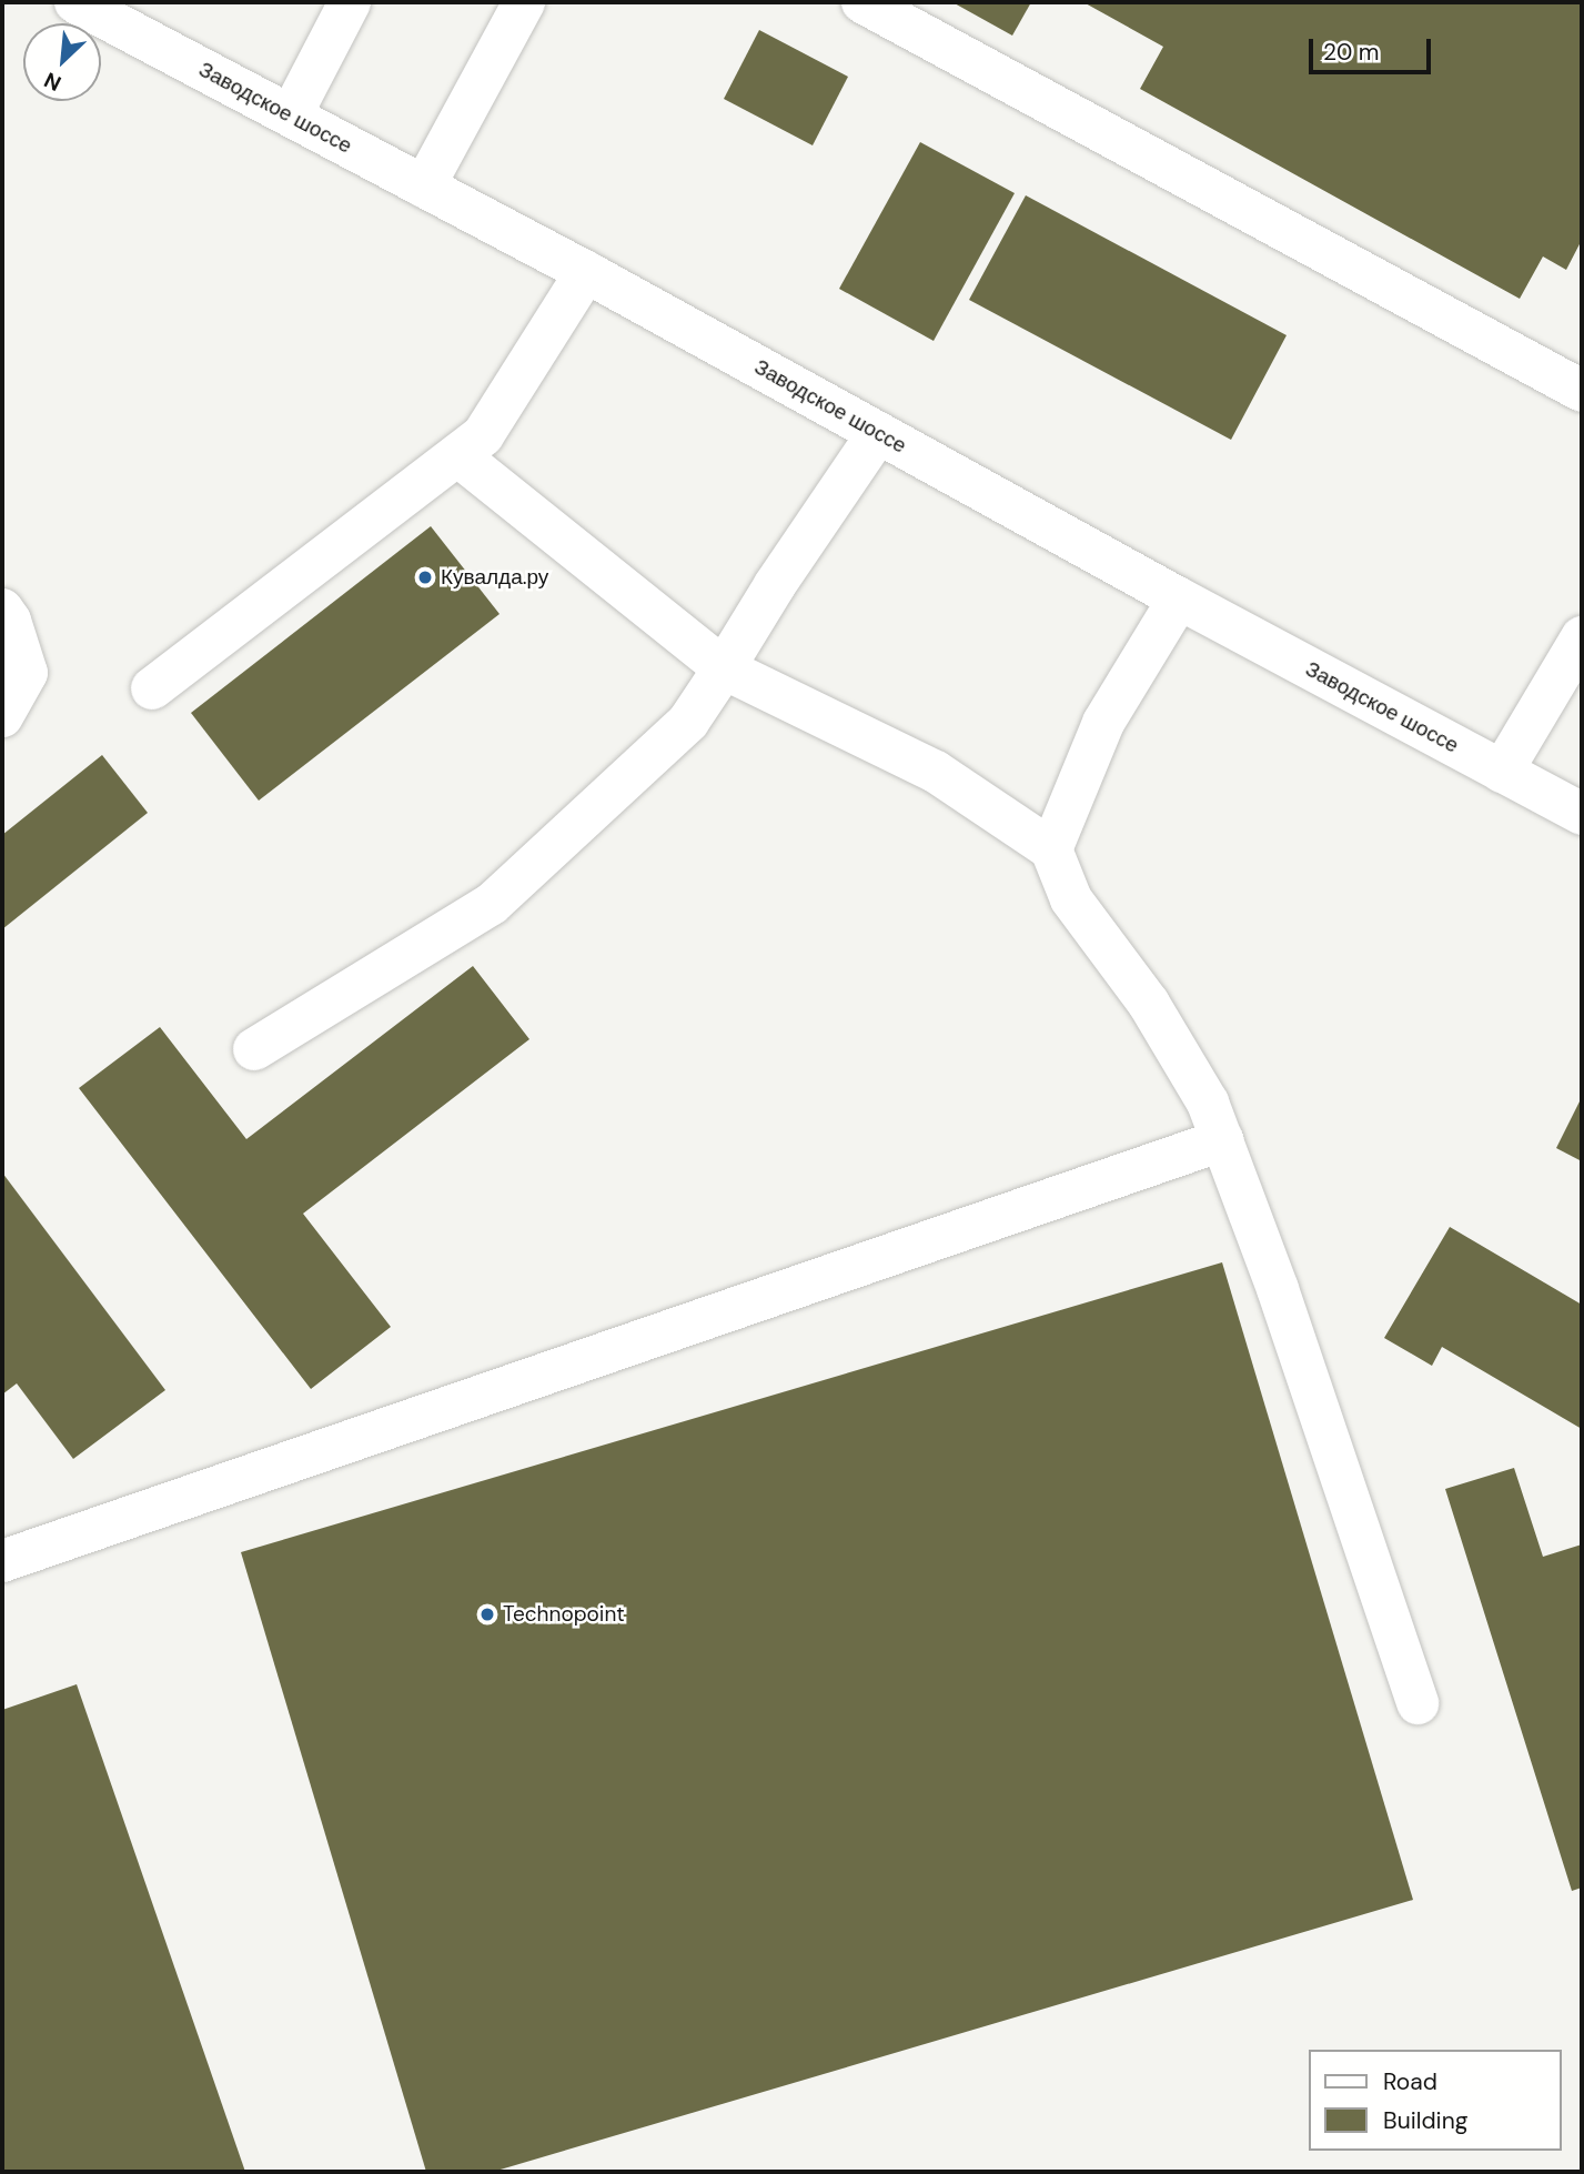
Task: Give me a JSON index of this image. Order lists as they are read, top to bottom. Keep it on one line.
{"streets":{"main road":["Заводское шоссе"]},"places":["Кувалда.ру","Technopoint"],"legend":["Road","Building"],"scale_bar":"20 m","north":"bottom left"}
